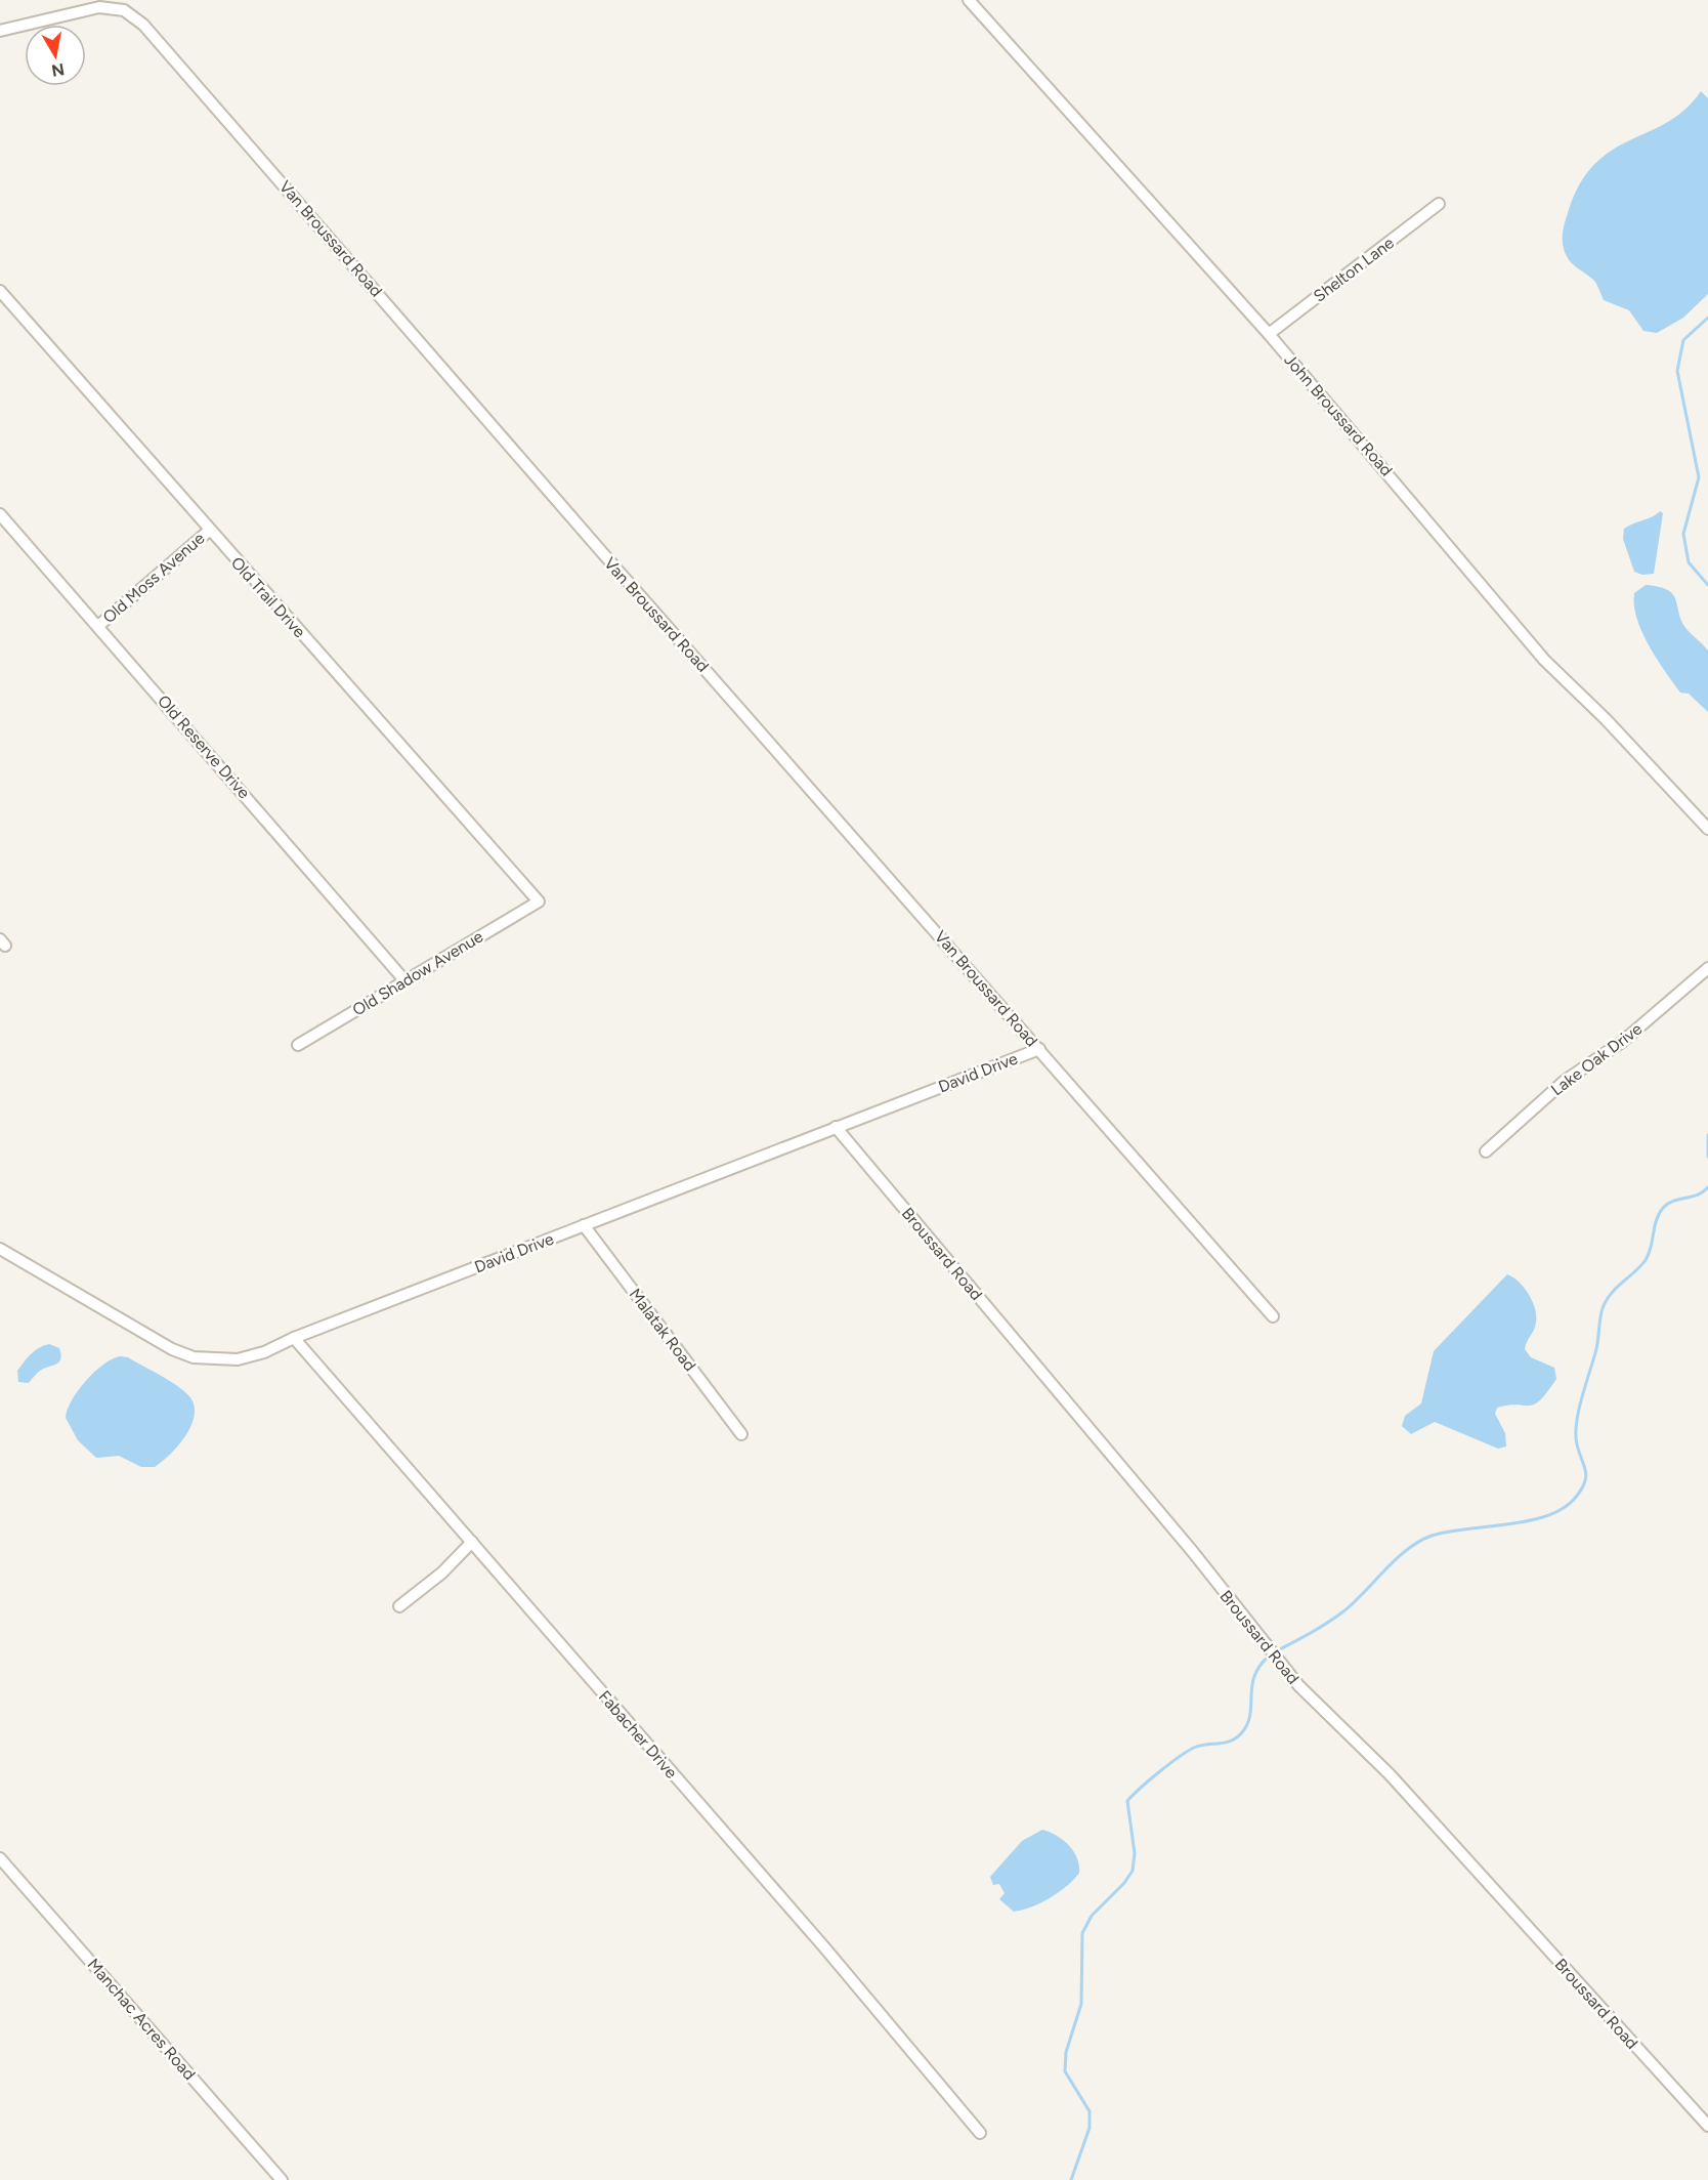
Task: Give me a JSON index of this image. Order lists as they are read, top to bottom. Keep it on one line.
{"streets":{"street":["Van Broussard Road","Shelton Lane","John Broussard Road","Old Moss Avenue","Old Trail Drive","Old Reserve Drive","Old Shadow Avenue","Lake Oak Drive","David Drive","Broussard Road","Malatak Road","Fabacher Drive","Manchac Acres Road"]},"crossings":[["Van Broussard Road","David Drive"],["Shelton Lane","John Broussard Road"],["Old Moss Avenue","Old Trail Drive"],["Old Moss Avenue","Old Reserve Drive"],["Old Trail Drive","Old Shadow Avenue"],["Old Reserve Drive","Old Shadow Avenue"],["David Drive","Broussard Road"],["David Drive","Malatak Road"],["David Drive","Fabacher Drive"]],"north":"bottom"}
